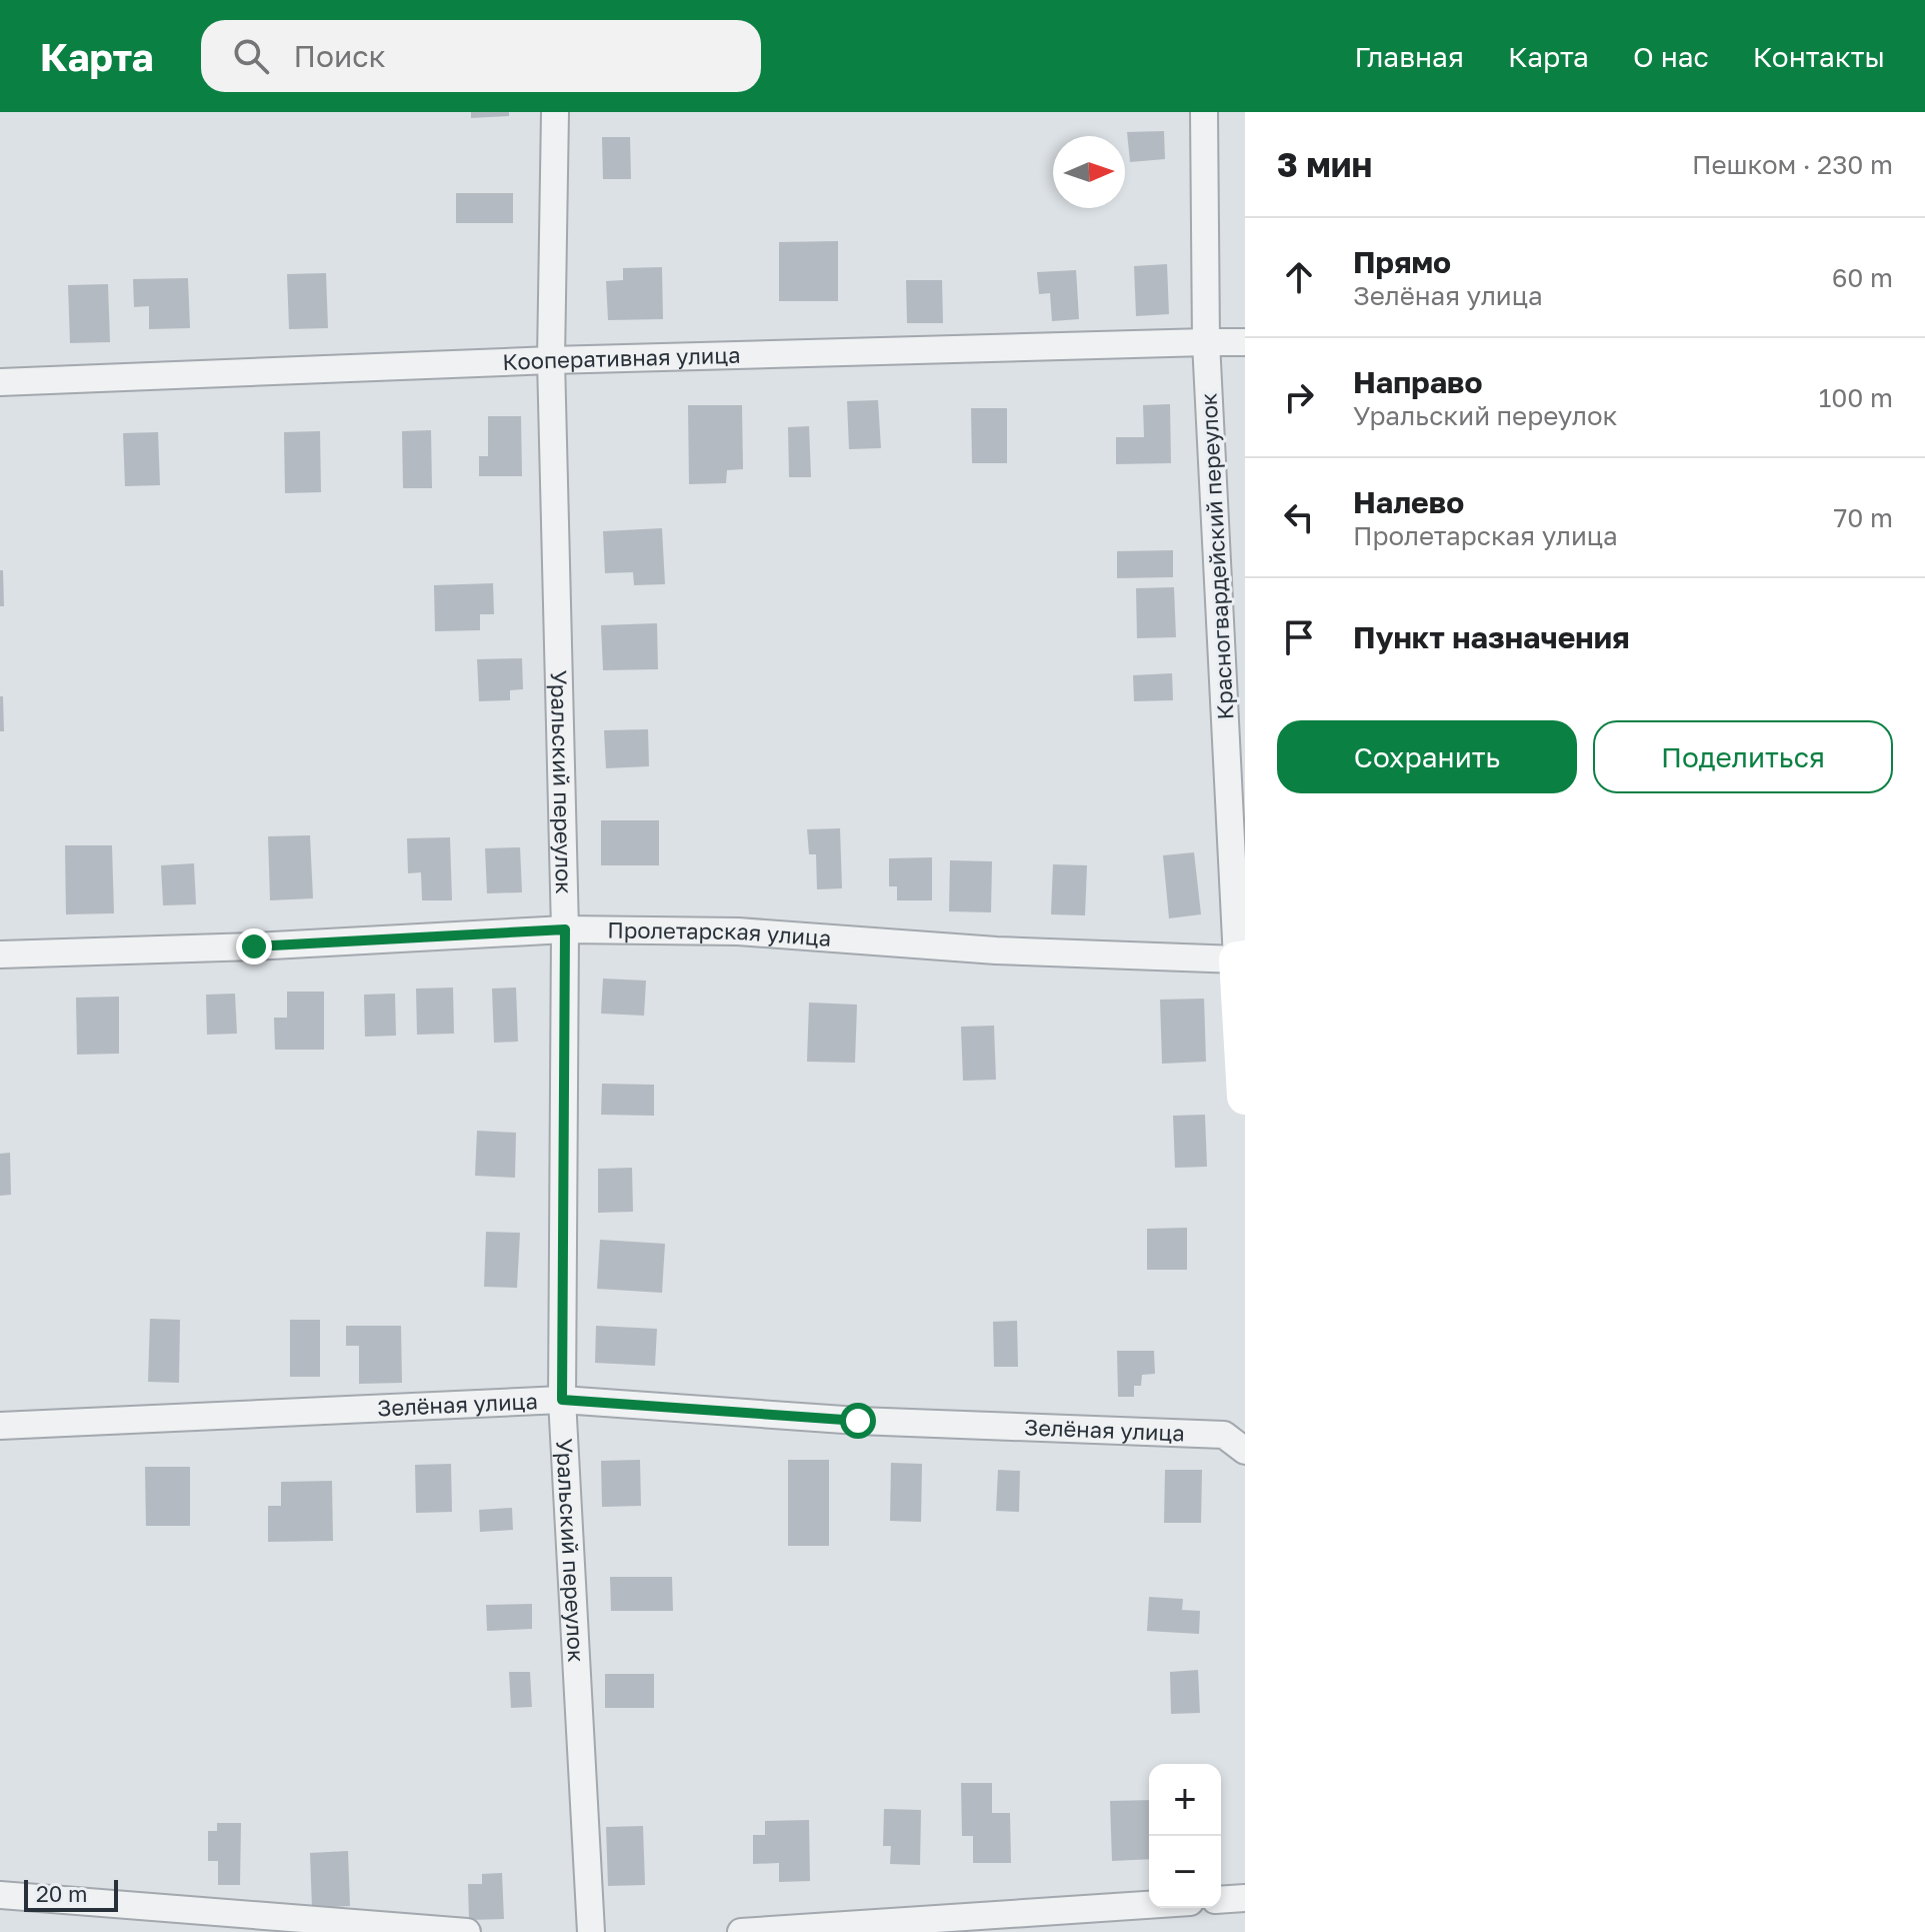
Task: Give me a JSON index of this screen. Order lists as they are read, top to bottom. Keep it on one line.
{"streets":{"street":["Кооперативная улица","Красногвардейский переулок","Уральский переулок","Пролетарская улица","Зелёная улица"]},"crossings":[["Кооперативная улица","Красногвардейский переулок"],["Кооперативная улица","Уральский переулок"],["Красногвардейский переулок","Пролетарская улица"],["Уральский переулок","Пролетарская улица"],["Уральский переулок","Зелёная улица"]],"scale_bar":"20 m","north":"right","page":{"header":"Карта","search":"Поиск","nav":["Главная","Карта","О нас","Контакты"],"heading":["3 мин","Пешком · 230 m"],"list":[["Прямо","Зелёная улица","60 m"],["Направо","Уральский переулок","100 m"],["Налево","Пролетарская улица","70 m"],"Пункт назначения"],"buttons":["Сохранить","Поделиться"],"map_buttons":["+","−"],"scale":"20 m"}}
